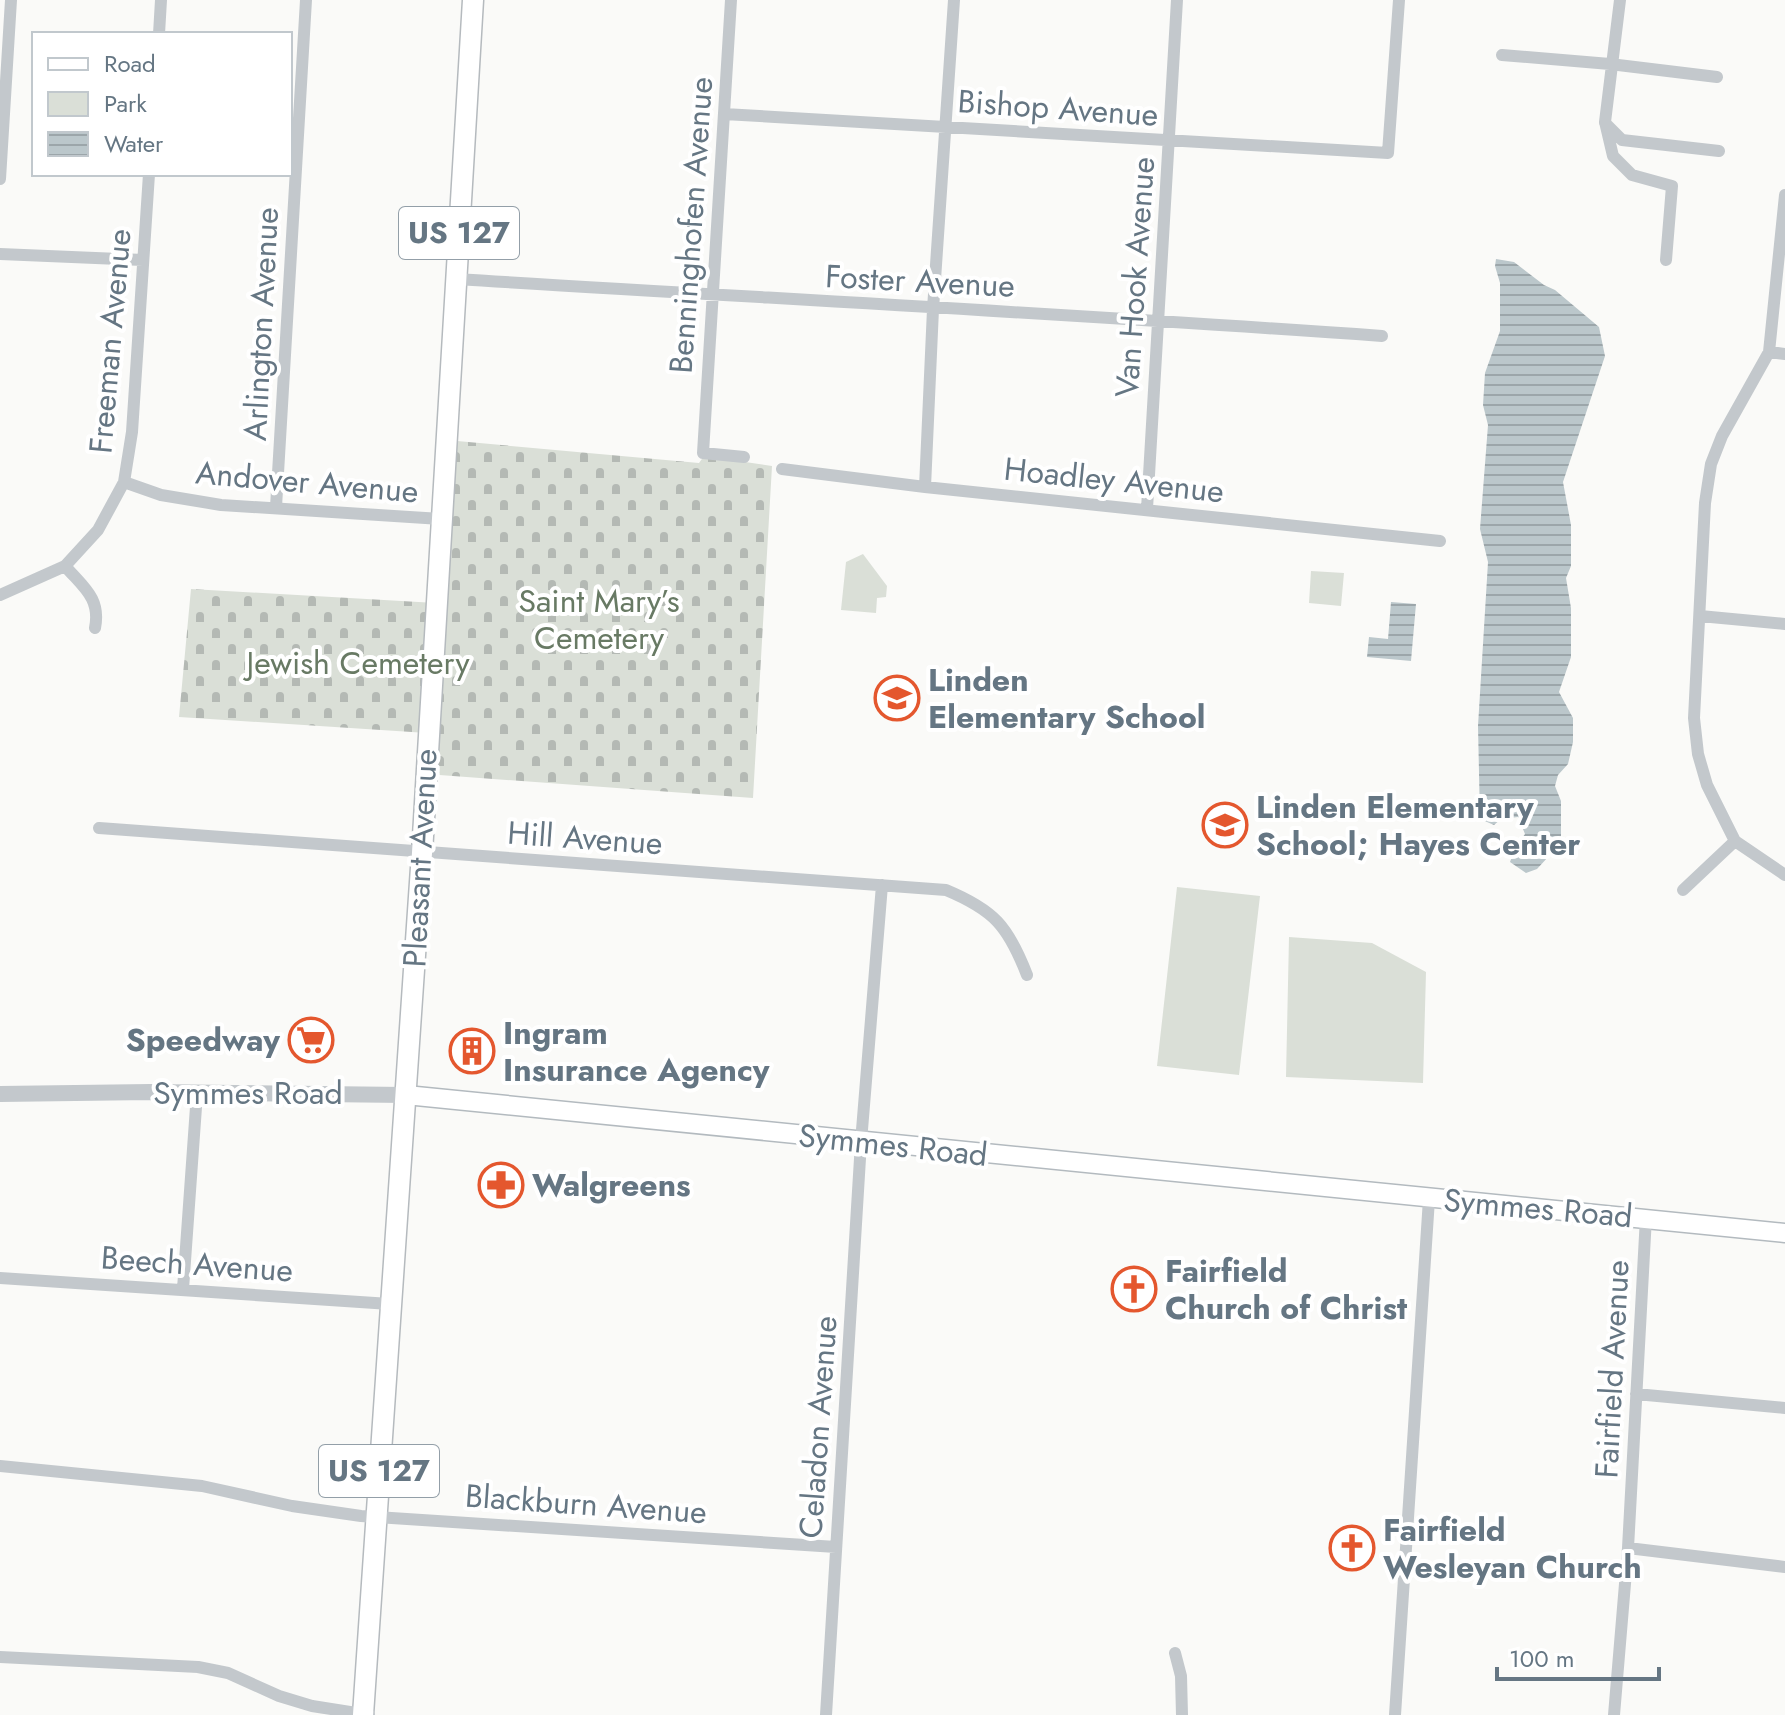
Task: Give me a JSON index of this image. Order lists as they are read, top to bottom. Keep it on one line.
{"streets":{"main road":["US 127","Pleasant Avenue","Symmes Road"],"street":["Bishop Avenue","Benninghofen Avenue","Van Hook Avenue","Foster Avenue","Arlington Avenue","Freeman Avenue","Hoadley Avenue","Andover Avenue","Hill Avenue","Beech Avenue","Fairfield Avenue","Celadon Avenue","Blackburn Avenue"]},"crossings":[["Bishop Avenue","Benninghofen Avenue"],["Bishop Avenue","Van Hook Avenue"],["Benninghofen Avenue","Foster Avenue"],["Van Hook Avenue","Foster Avenue"],["Van Hook Avenue","Hoadley Avenue"],["Foster Avenue","Pleasant Avenue"],["Arlington Avenue","Andover Avenue"],["Freeman Avenue","Andover Avenue"],["Andover Avenue","Pleasant Avenue"],["Hill Avenue","Pleasant Avenue"],["Hill Avenue","Celadon Avenue"],["Pleasant Avenue","Symmes Road"],["Pleasant Avenue","Beech Avenue"],["Pleasant Avenue","Blackburn Avenue"],["Symmes Road","Fairfield Avenue"],["Symmes Road","Celadon Avenue"],["Celadon Avenue","Blackburn Avenue"]],"parks":["Saint Mary’s Cemetery","Jewish Cemetery"],"places":{"school or university":["Linden Elementary School","Linden Elementary School; Hayes Center"],"supermarket":["Speedway"],"building":["Ingram Insurance Agency"],"pharmacy":["Walgreens"],"church":["Fairfield Church of Christ","Fairfield Wesleyan Church"]},"legend":["Road","Park","Water"],"scale_bar":"100 m"}
